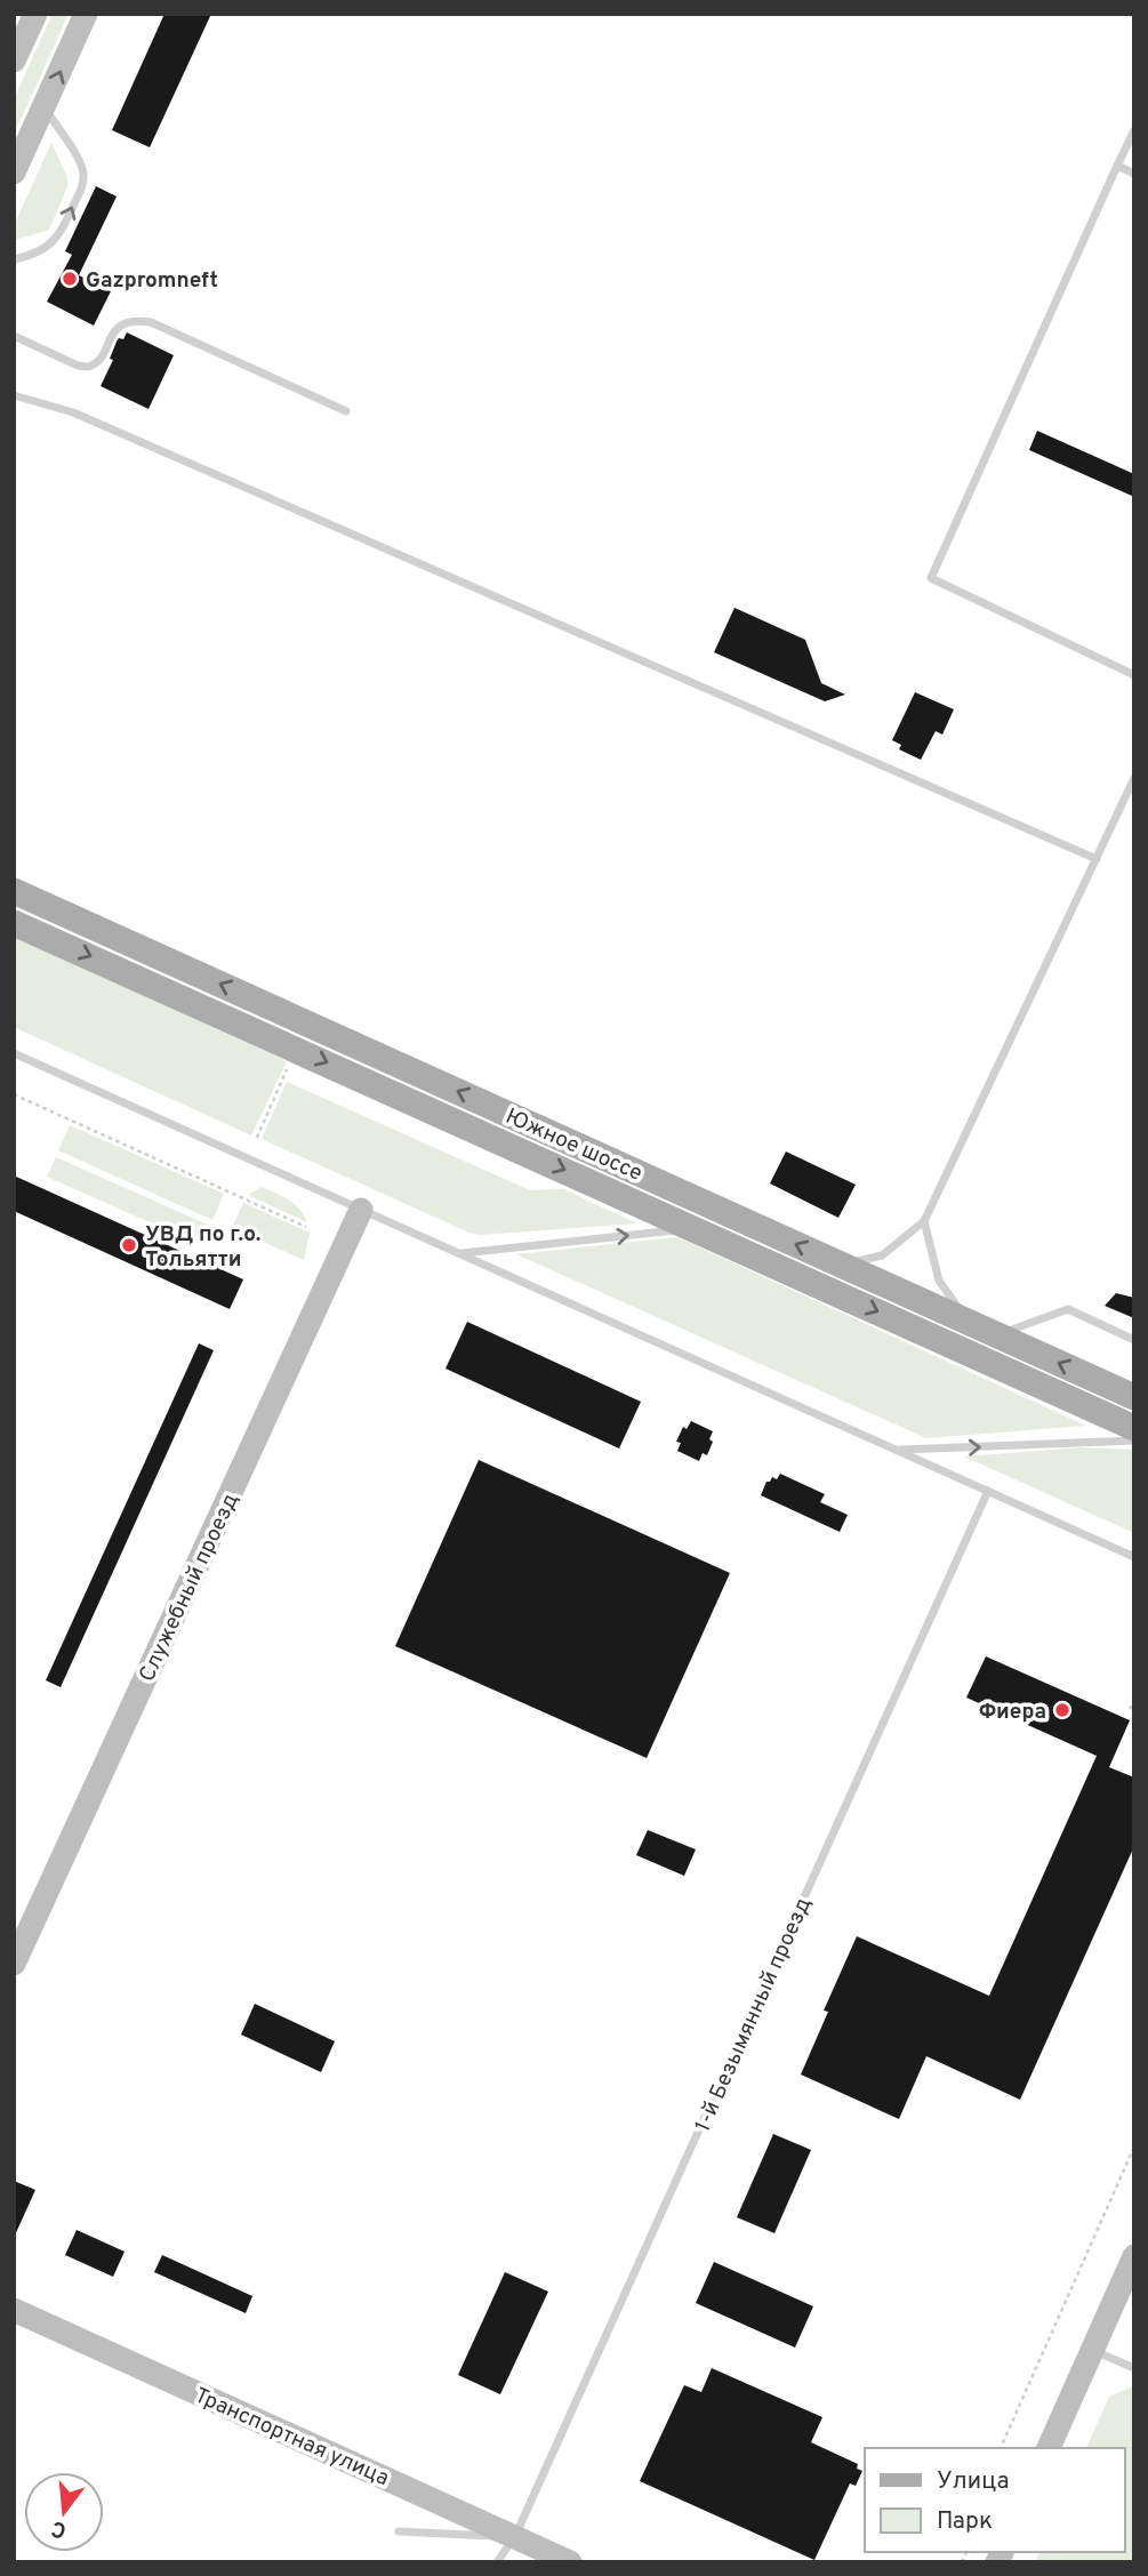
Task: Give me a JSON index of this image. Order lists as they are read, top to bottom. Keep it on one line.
{"streets":{"main road":["Южное шоссе"],"street":["Служебный проезд","Транспортная улица"],"lane":["1-й Безымянный проезд"]},"crossings":[["1-й Безымянный проезд","Транспортная улица"]],"places":["Gazpromneft","УВД по г.о. Тольятти","Фиера"],"legend":["Улица","Парк"],"north":"bottom"}
